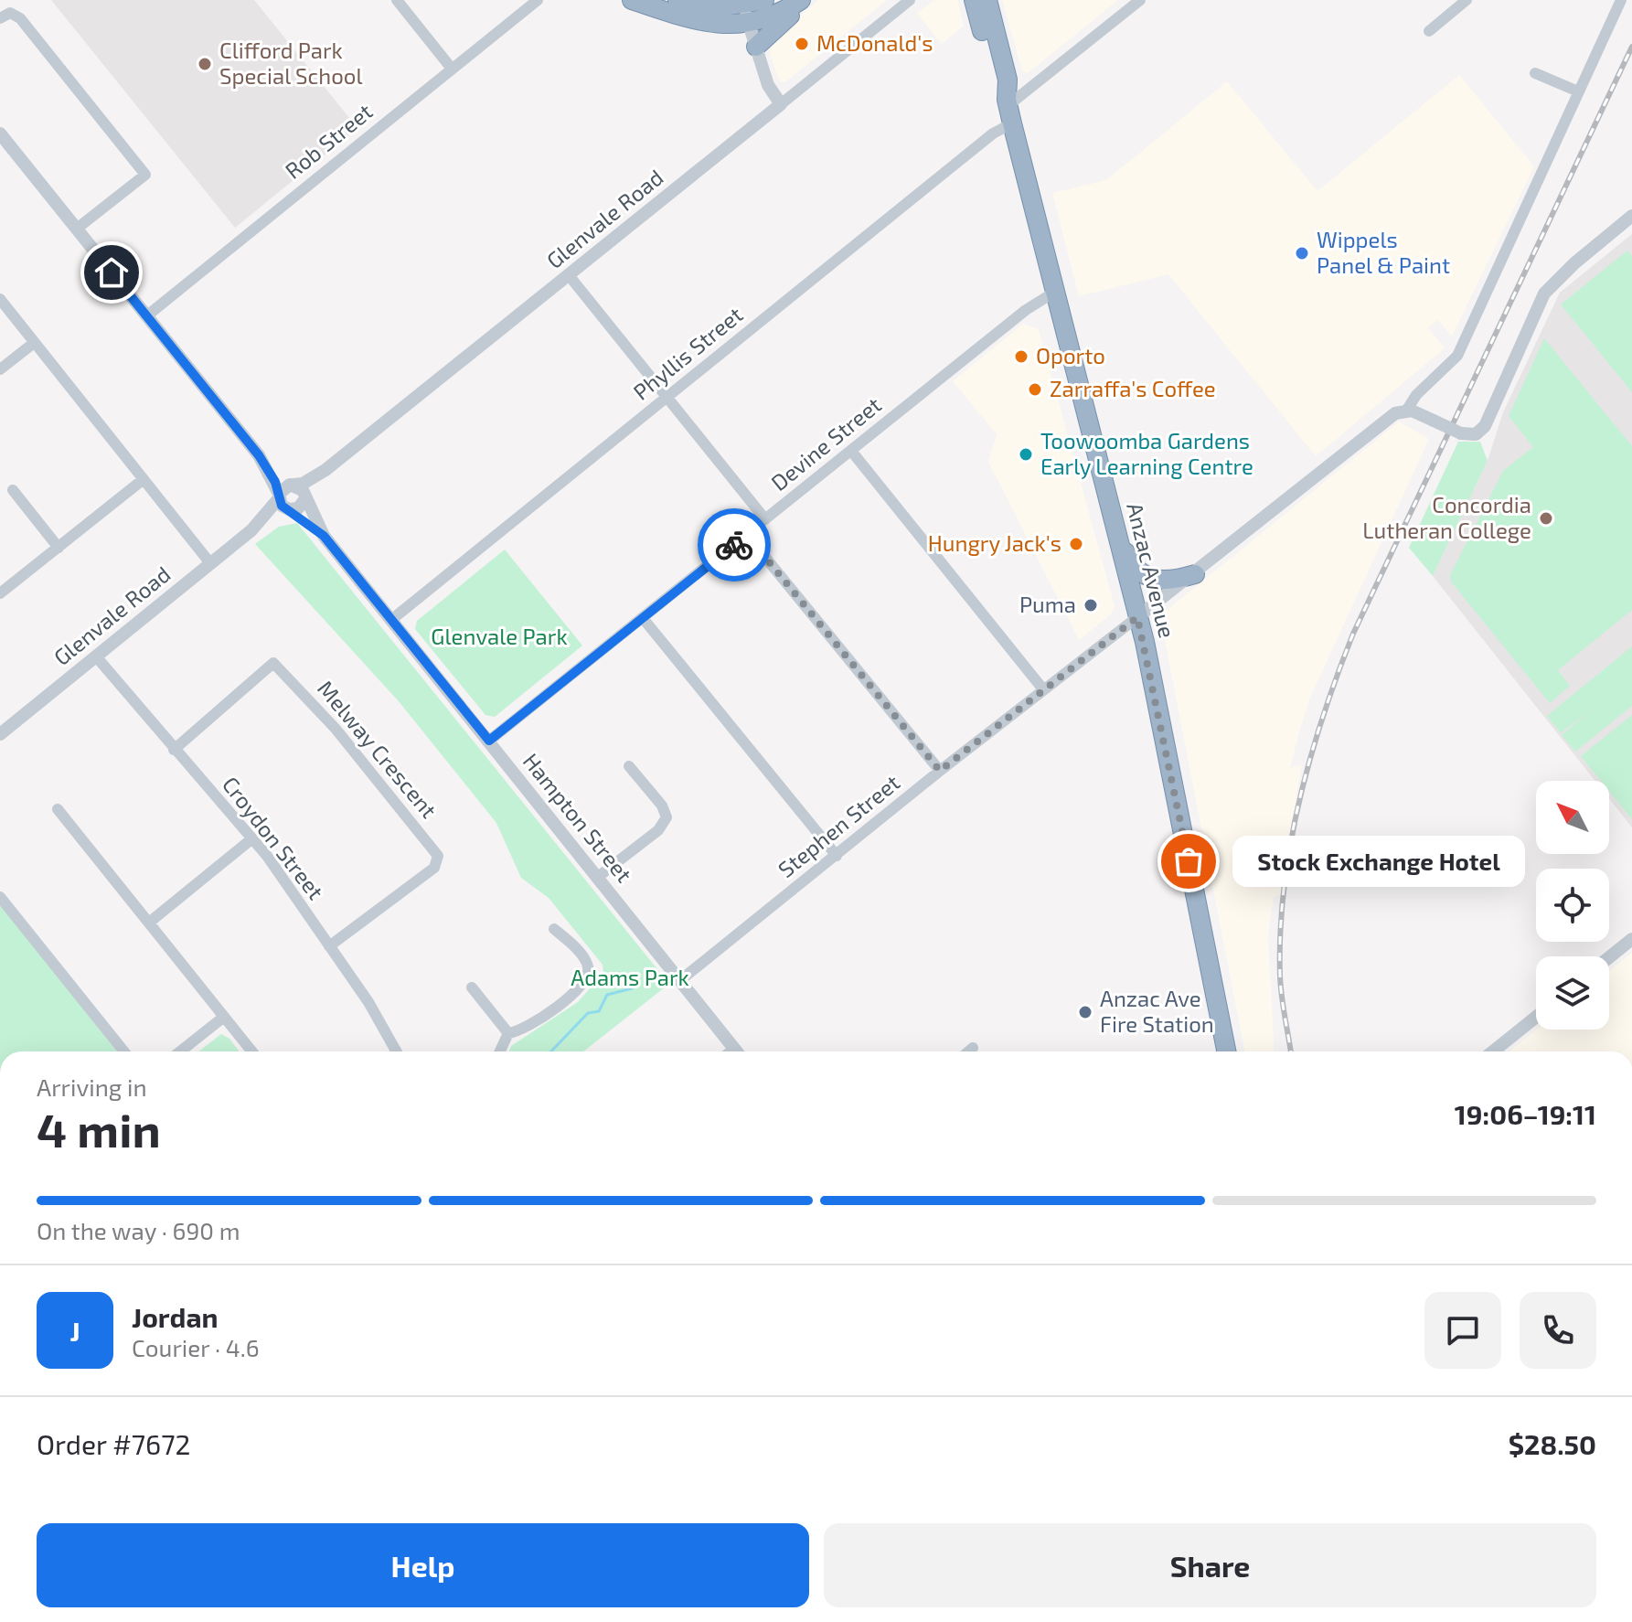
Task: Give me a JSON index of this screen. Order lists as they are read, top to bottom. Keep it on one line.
{"streets":{"highway":["Anzac Avenue"],"street":["Rob Street","Glenvale Road","Phyllis Street","Devine Street","Melway Crescent","Hampton Street","Stephen Street","Croydon Street"]},"crossings":[["Glenvale Road","Hampton Street"],["Glenvale Road","Croydon Street"],["Phyllis Street","Anzac Avenue"],["Phyllis Street","Hampton Street"],["Devine Street","Anzac Avenue"],["Devine Street","Hampton Street"],["Anzac Avenue","Stephen Street"],["Melway Crescent","Croydon Street"],["Hampton Street","Stephen Street"]],"parks":["Glenvale Park","Adams Park"],"places":["McDonald's","Clifford Park Special School","Wippels Panel & Paint","Oporto","Zarraffa's Coffee","Toowoomba Gardens Early Learning Centre","Concordia Lutheran College","Hungry Jack's","Puma","Stock Exchange Hotel","Anzac Ave Fire Station"],"north":"top left","page":{"bubble":"Stock Exchange Hotel","heading":["4 min","Arriving in","19:06–19:11"],"panel":["Jordan","Courier · 4.6","Order #7672","$28.50"],"bar":"On the way · 690 m","round":"J","buttons":["Help","Share"]}}
